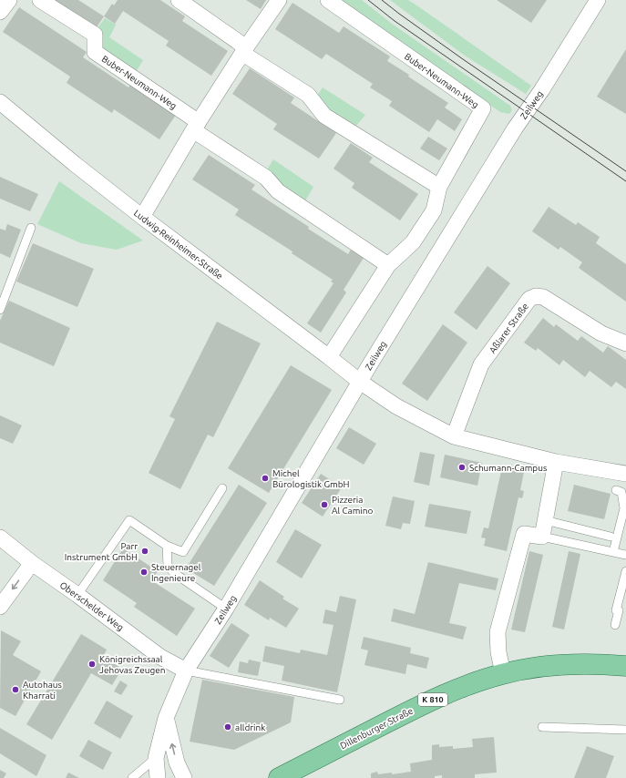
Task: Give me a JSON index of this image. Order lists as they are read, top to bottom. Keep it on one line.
{"streets":{"main road":["K 810","Dillenburger Straße"],"street":["Buber-Neumann-Weg","Zeilweg","Ludwig-Reinheimer-Straße","Aßlarer Straße","Oberschelder Weg"]},"crossings":[["Buber-Neumann-Weg","Ludwig-Reinheimer-Straße"],["Zeilweg","Ludwig-Reinheimer-Straße"],["Zeilweg","Oberschelder Weg"]],"places":["Schumann-Campus","Michel Bürologistik GmbH","Pizzeria Al Camino","Parr Instrument GmbH","Steuernagel Ingenieure","Königreichssaal Jehovas Zeugen","Autohaus Kharrati","alldrink"]}
